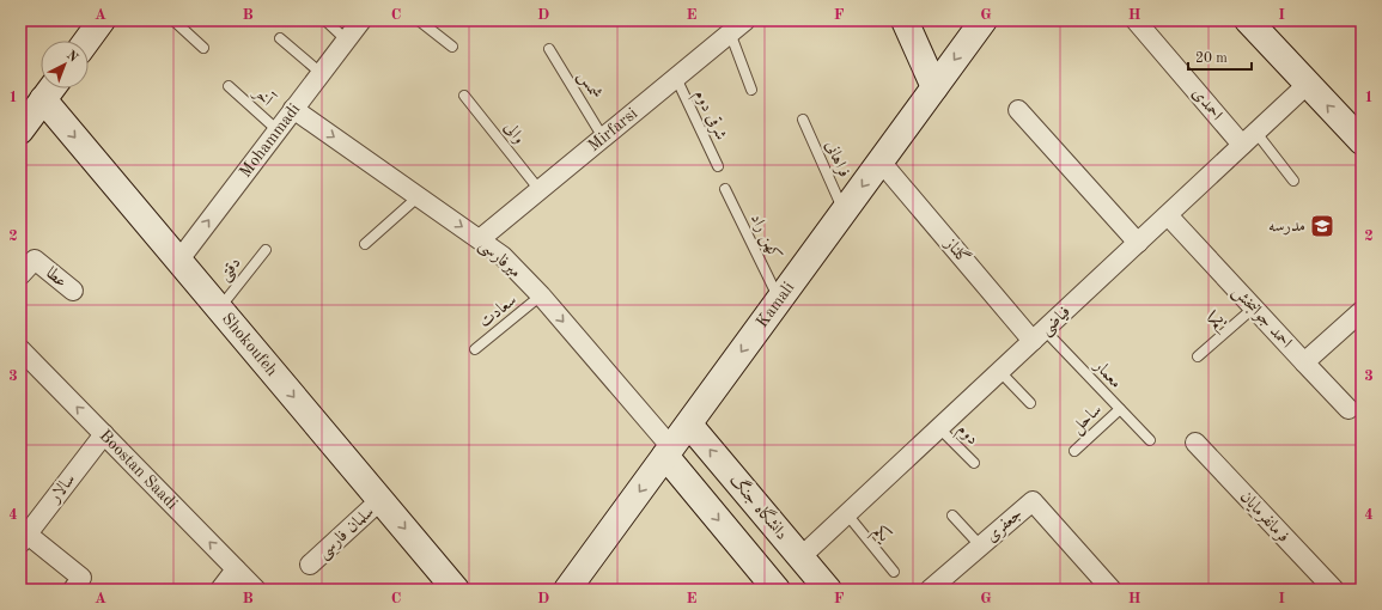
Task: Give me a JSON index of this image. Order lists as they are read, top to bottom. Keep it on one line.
{"streets":{"main road":["Kamali","Shokoufeh","دانشگاه جنگ"],"street":["احمدی","Mirfarsi","Mohammadi","گلناز","میرفارسی","عطا","احمد جوانبخش","فیاضی","Boostan Saadi","سالار","فرمانفرمایان","جعفری","سلمان فارسی"],"lane":["شمس","آخر","شرقی دوم","والی","فراهانی","کهن راد","دقتی","سعادت","یکم","معمار","ساحل","دوم"]},"crossings":[["شمس","Mirfarsi"],["آخر","Mohammadi"],["احمدی","فیاضی"],["شرقی دوم","Mirfarsi"],["Mirfarsi","والی"],["Mirfarsi","میرفارسی"],["Mohammadi","میرفارسی"],["Mohammadi","Shokoufeh"],["فراهانی","Kamali"],["کهن راد","Kamali"],["گلناز","Kamali"],["گلناز","فیاضی"],["گلناز","معمار"],["میرفارسی","Kamali"],["میرفارسی","سعادت"],["دقتی","Shokoufeh"],["Kamali","دانشگاه جنگ"],["احمد جوانبخش","فیاضی"],["احمد جوانبخش","یکم"],["فیاضی","یکم"],["فیاضی","معمار"],["فیاضی","دوم"],["فیاضی","دانشگاه جنگ"],["Shokoufeh","سلمان فارسی"],["معمار","ساحل"],["Boostan Saadi","سالار"]],"one_way":["Mohammadi","میرفارسی","Kamali","Shokoufeh","Boostan Saadi"],"places":{"school or university":["مدرسه"]},"scale_bar":"20 m","north":"top right","grid":{"columns":["A","B","C","D","E","F","G","H","I"],"rows":["1","2","3","4"]}}
